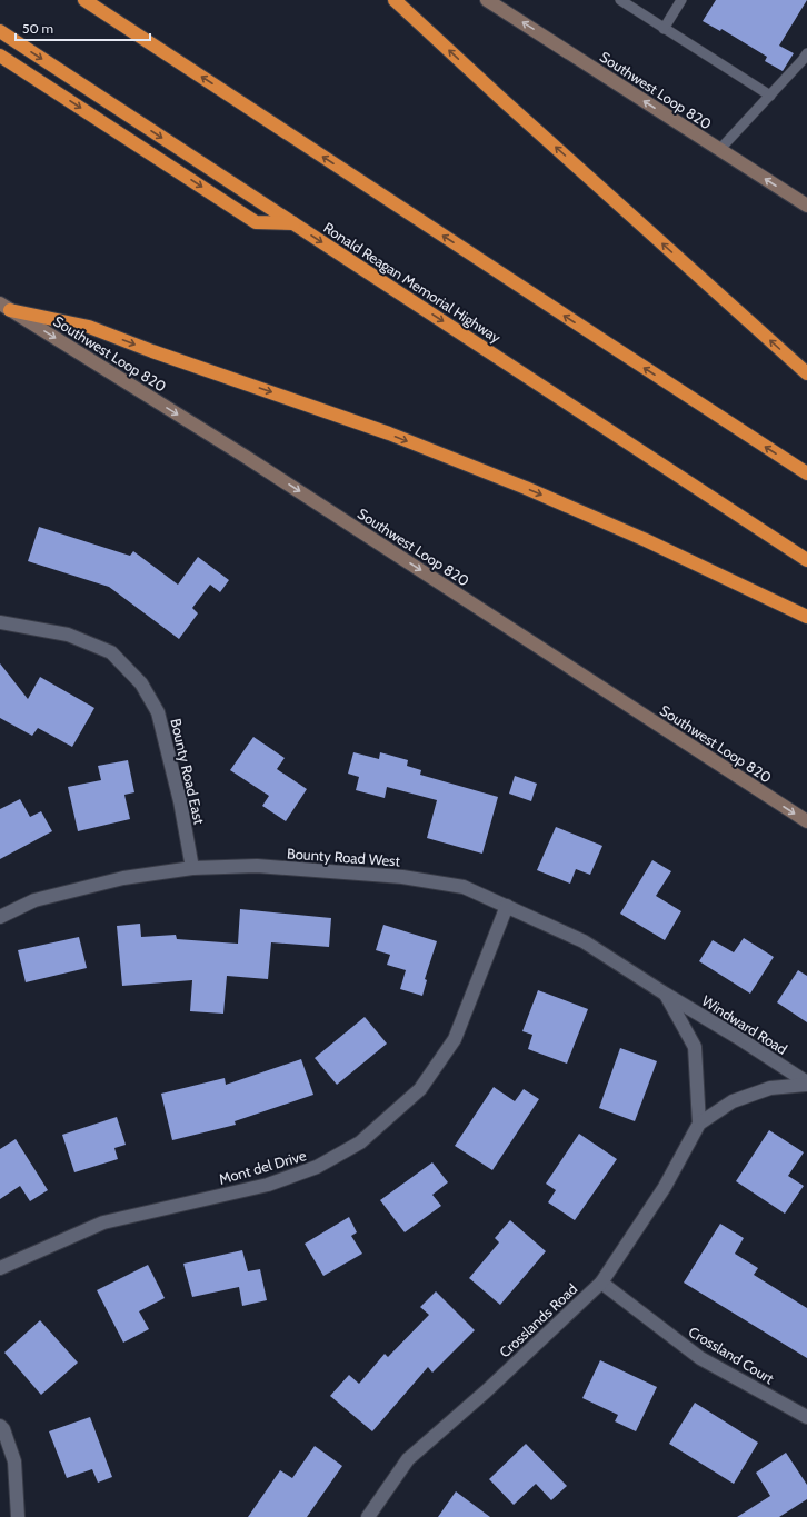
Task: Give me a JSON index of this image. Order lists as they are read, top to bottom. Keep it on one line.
{"streets":{"highway":["Ronald Reagan Memorial Highway"],"main road":["Southwest Loop 820"],"street":["Bounty Road East","Bounty Road West","Windward Road","Mont del Drive","Crosslands Road","Crossland Court"]},"crossings":[["Bounty Road East","Bounty Road West"],["Bounty Road West","Windward Road"],["Bounty Road West","Mont del Drive"],["Windward Road","Crosslands Road"],["Crosslands Road","Crossland Court"]],"scale_bar":"50 m"}
